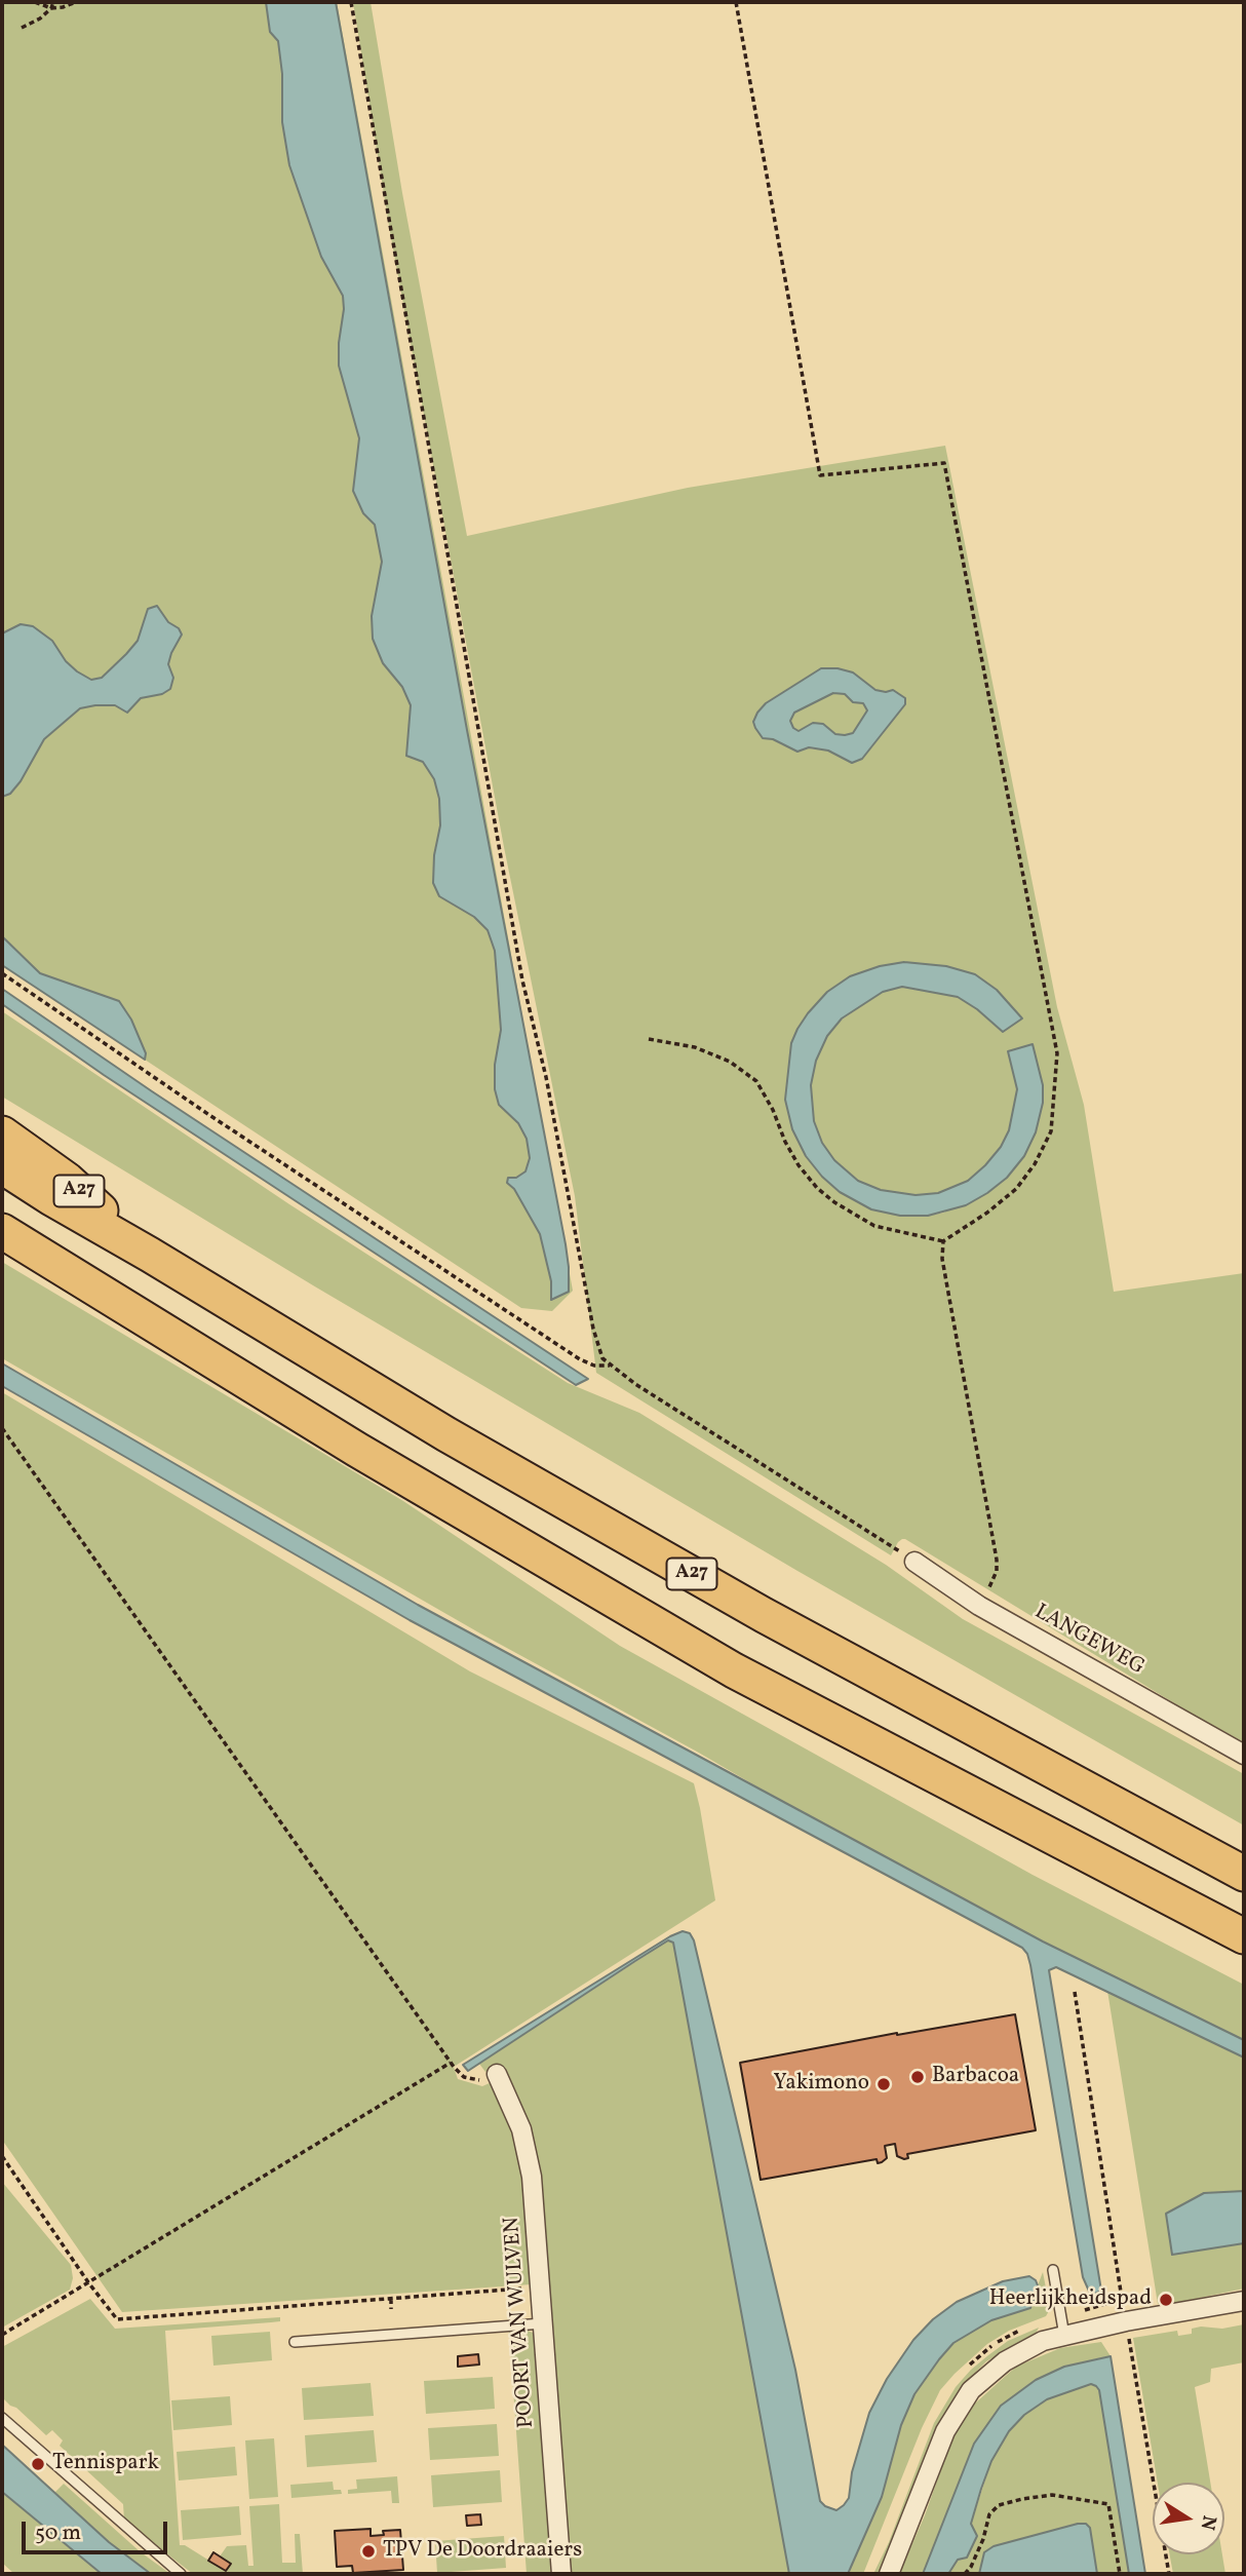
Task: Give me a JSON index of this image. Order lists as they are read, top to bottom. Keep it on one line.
{"streets":{"highway":["A27"],"street":["LANGEWEG","POORT VAN WULVEN"]},"places":["Barbacoa","Yakimono","Heerlijkheidspad","Tennispark","TPV De Doordraaiers"],"scale_bar":"50 m","north":"right"}
